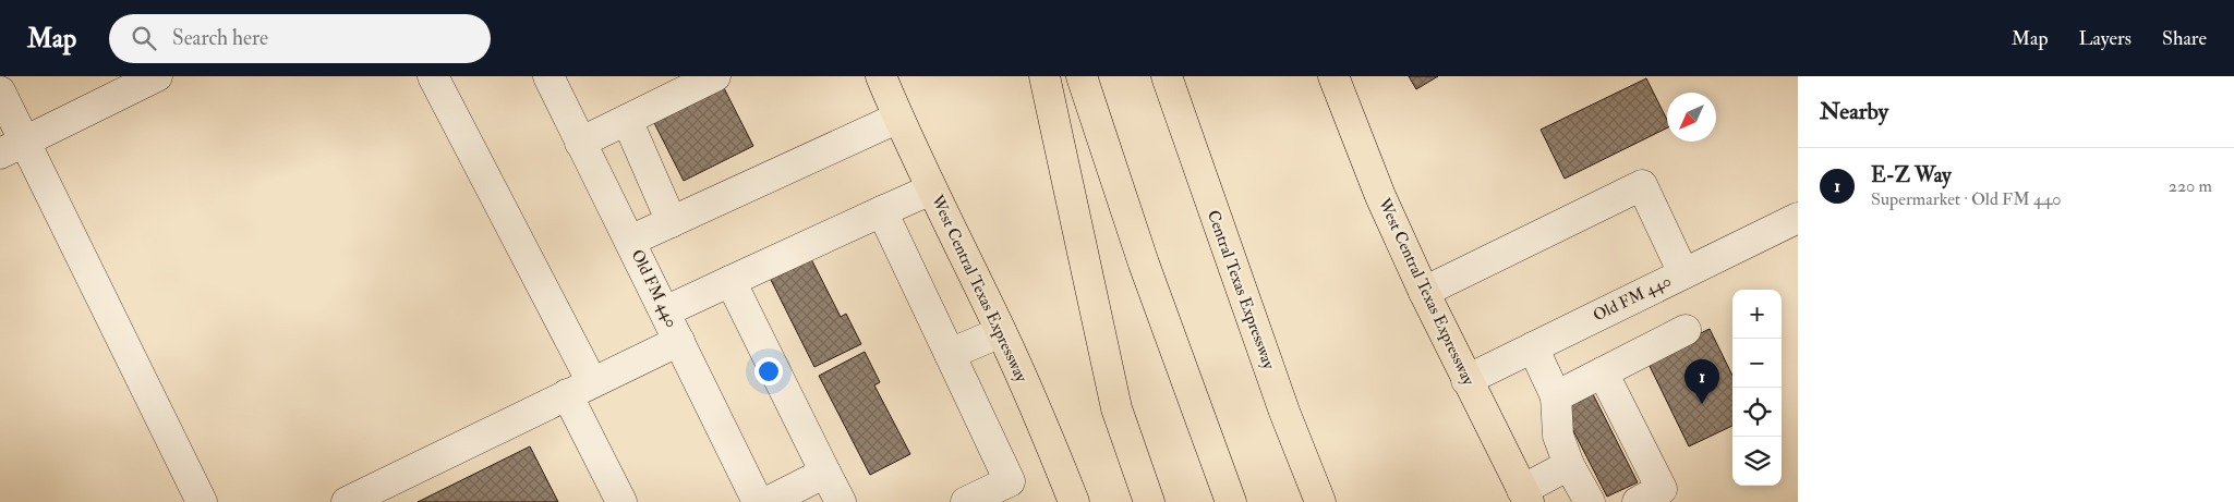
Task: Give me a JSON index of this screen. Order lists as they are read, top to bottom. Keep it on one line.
{"streets":{"main road":["West Central Texas Expressway","Central Texas Expressway"],"street":["Old FM 440"]},"crossings":[["Old FM 440","West Central Texas Expressway"]],"north":"bottom left","page":{"header":"Map","search":"Search here","nav":["Map","Layers","Share"],"heading":"Nearby","list":[{"mark":"1","name":"E-Z Way","note":"Supermarket · Old FM 440","value":"220 m"}],"map_buttons":["+","−"],"pins":"1"}}
